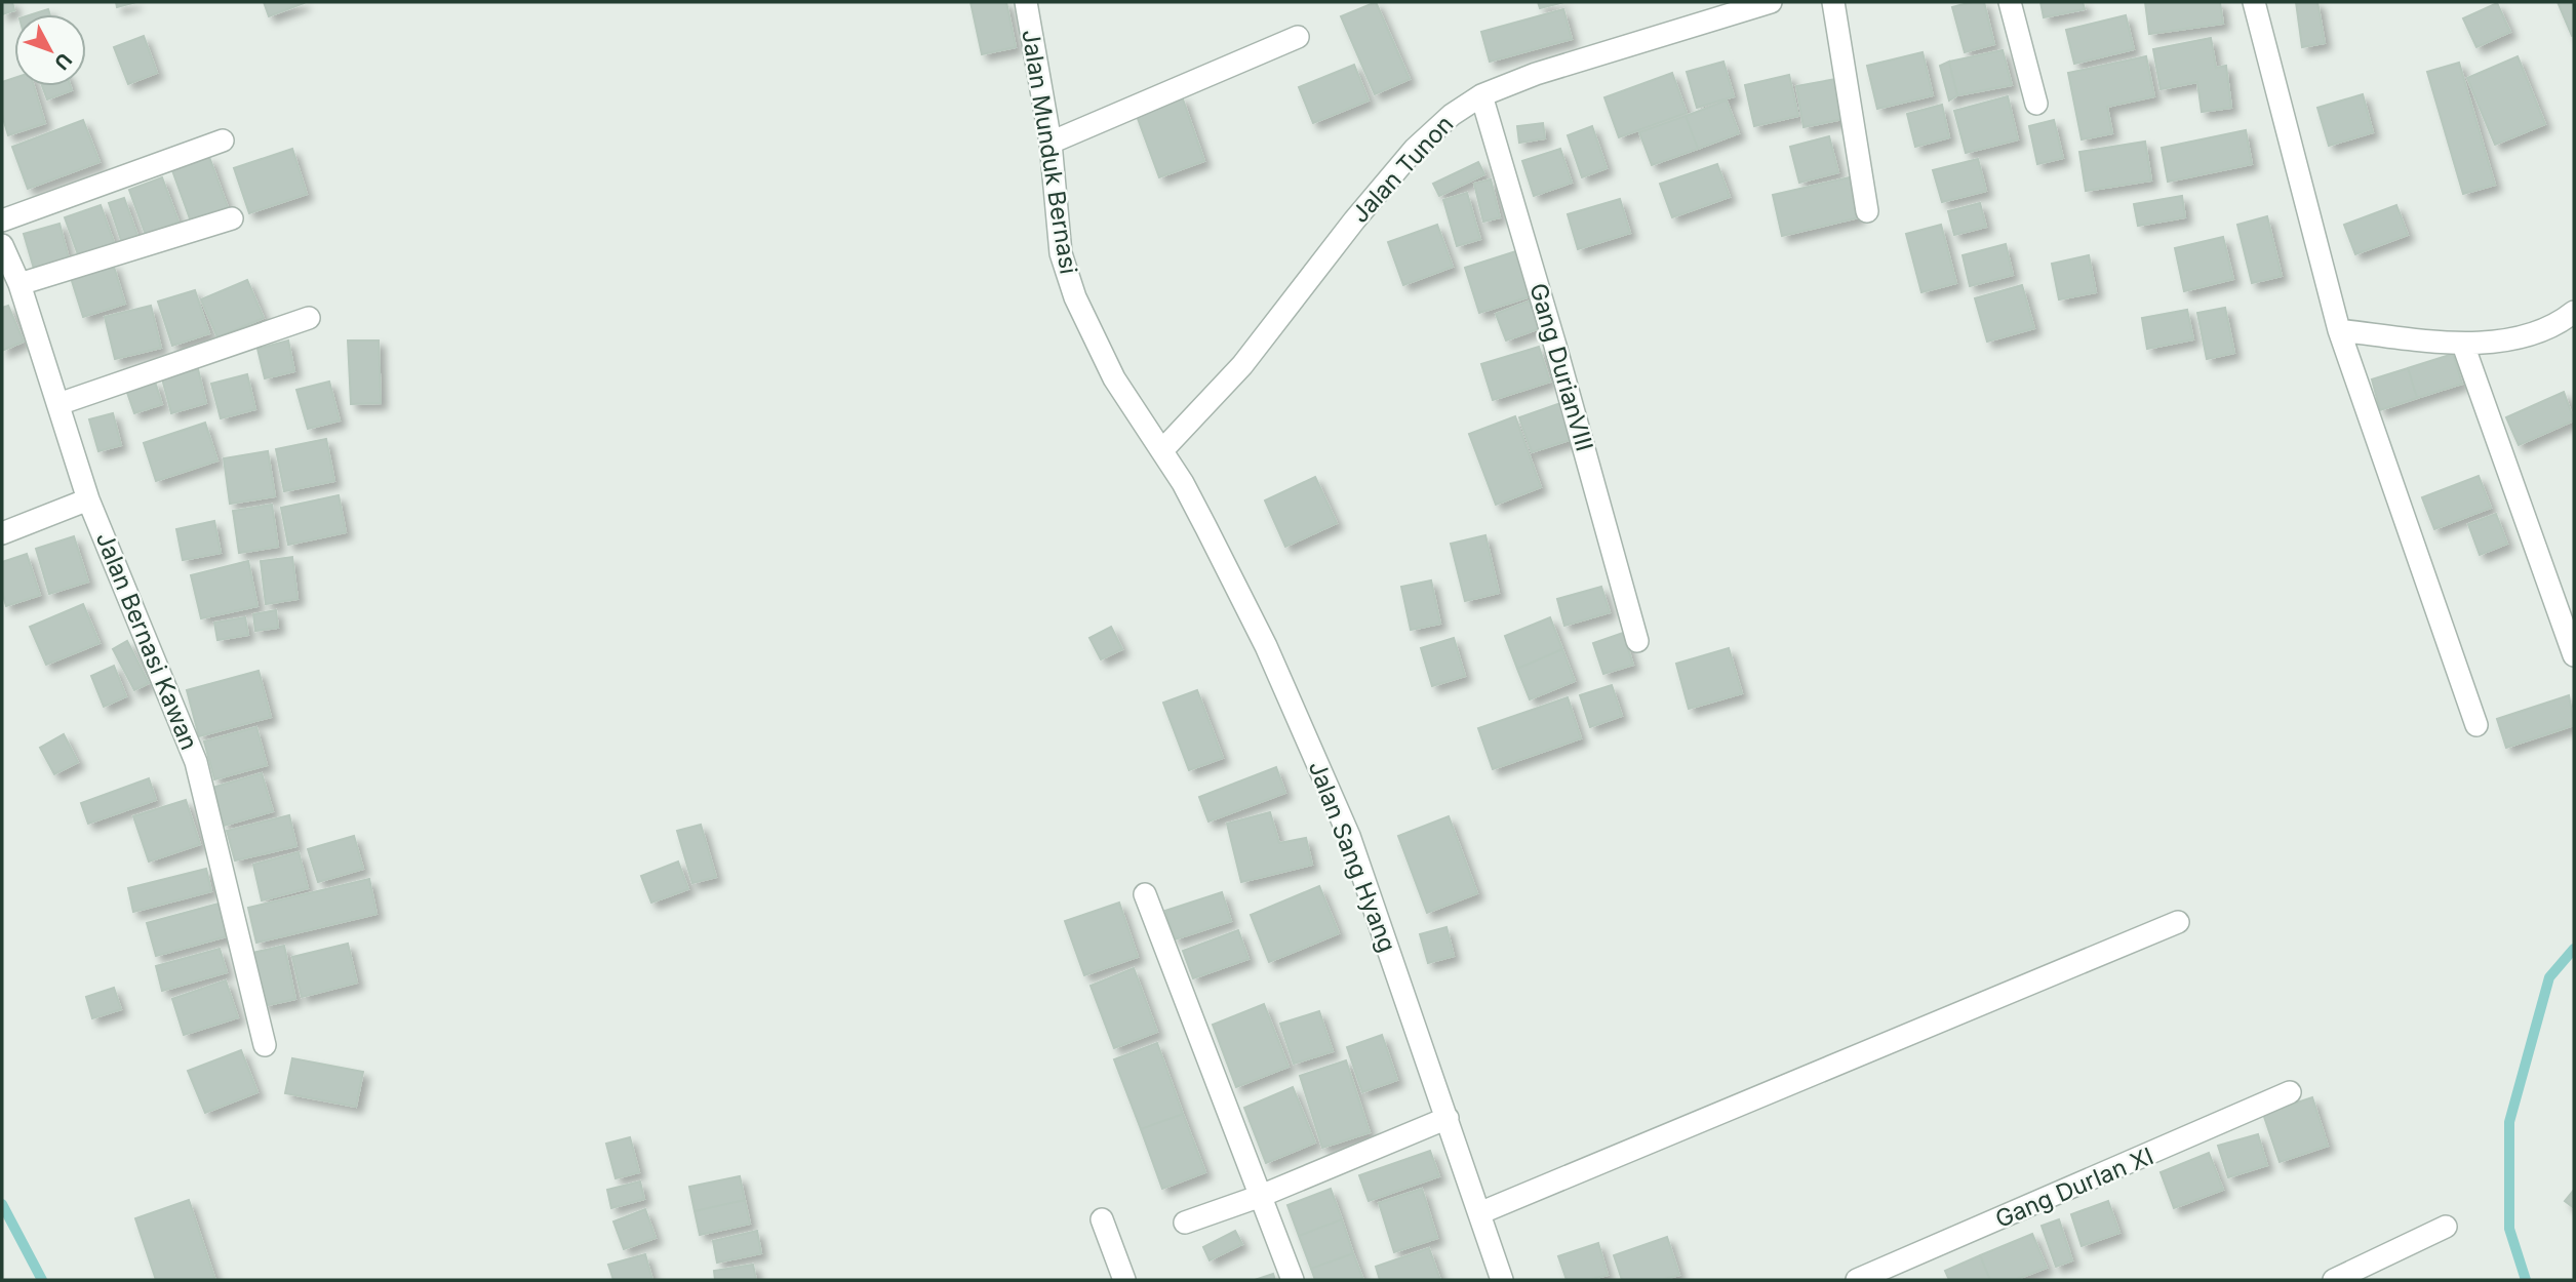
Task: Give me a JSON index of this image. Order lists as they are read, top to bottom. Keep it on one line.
{"streets":{"street":["Jalan Munduk Bernasi","Jalan Tunon","Gang DurianVIII","Jalan Bernasi Kawan","Jalan Sang Hyang","Gang DurIan XI"]},"crossings":[["Jalan Munduk Bernasi","Jalan Tunon"],["Jalan Munduk Bernasi","Jalan Sang Hyang"],["Jalan Tunon","Gang DurianVIII"],["Jalan Tunon","Jalan Sang Hyang"]],"north":"bottom right"}
